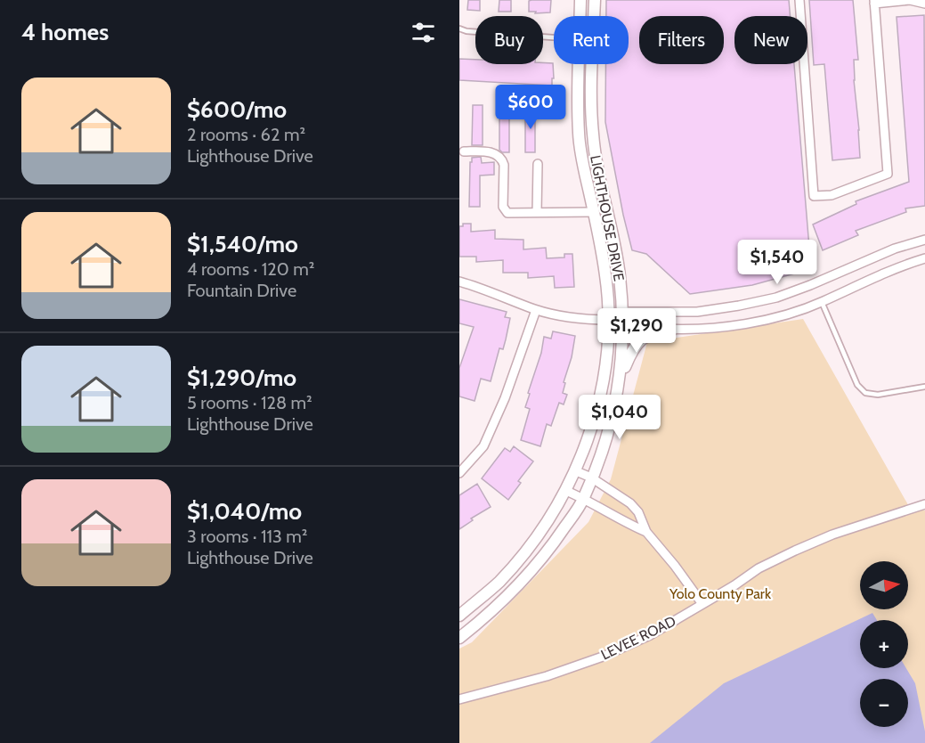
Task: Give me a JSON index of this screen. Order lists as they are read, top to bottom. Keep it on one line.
{"streets":{"street":["LIGHTHOUSE DRIVE","LEVEE ROAD"]},"parks":["Yolo County Park"],"north":"right","page":{"heading":"4 homes","chip":["Buy","Rent","Filters","New"],"list":[{"name":"$600/mo","note":"2 rooms · 62 m² · Lighthouse Drive"},{"name":"$1,540/mo","note":"4 rooms · 120 m² · Fountain Drive"},{"name":"$1,290/mo","note":"5 rooms · 128 m² · Lighthouse Drive"},{"name":"$1,040/mo","note":"3 rooms · 113 m² · Lighthouse Drive"}],"price":["$600","$1,540","$1,290","$1,040"],"map_buttons":["+","−"]}}
